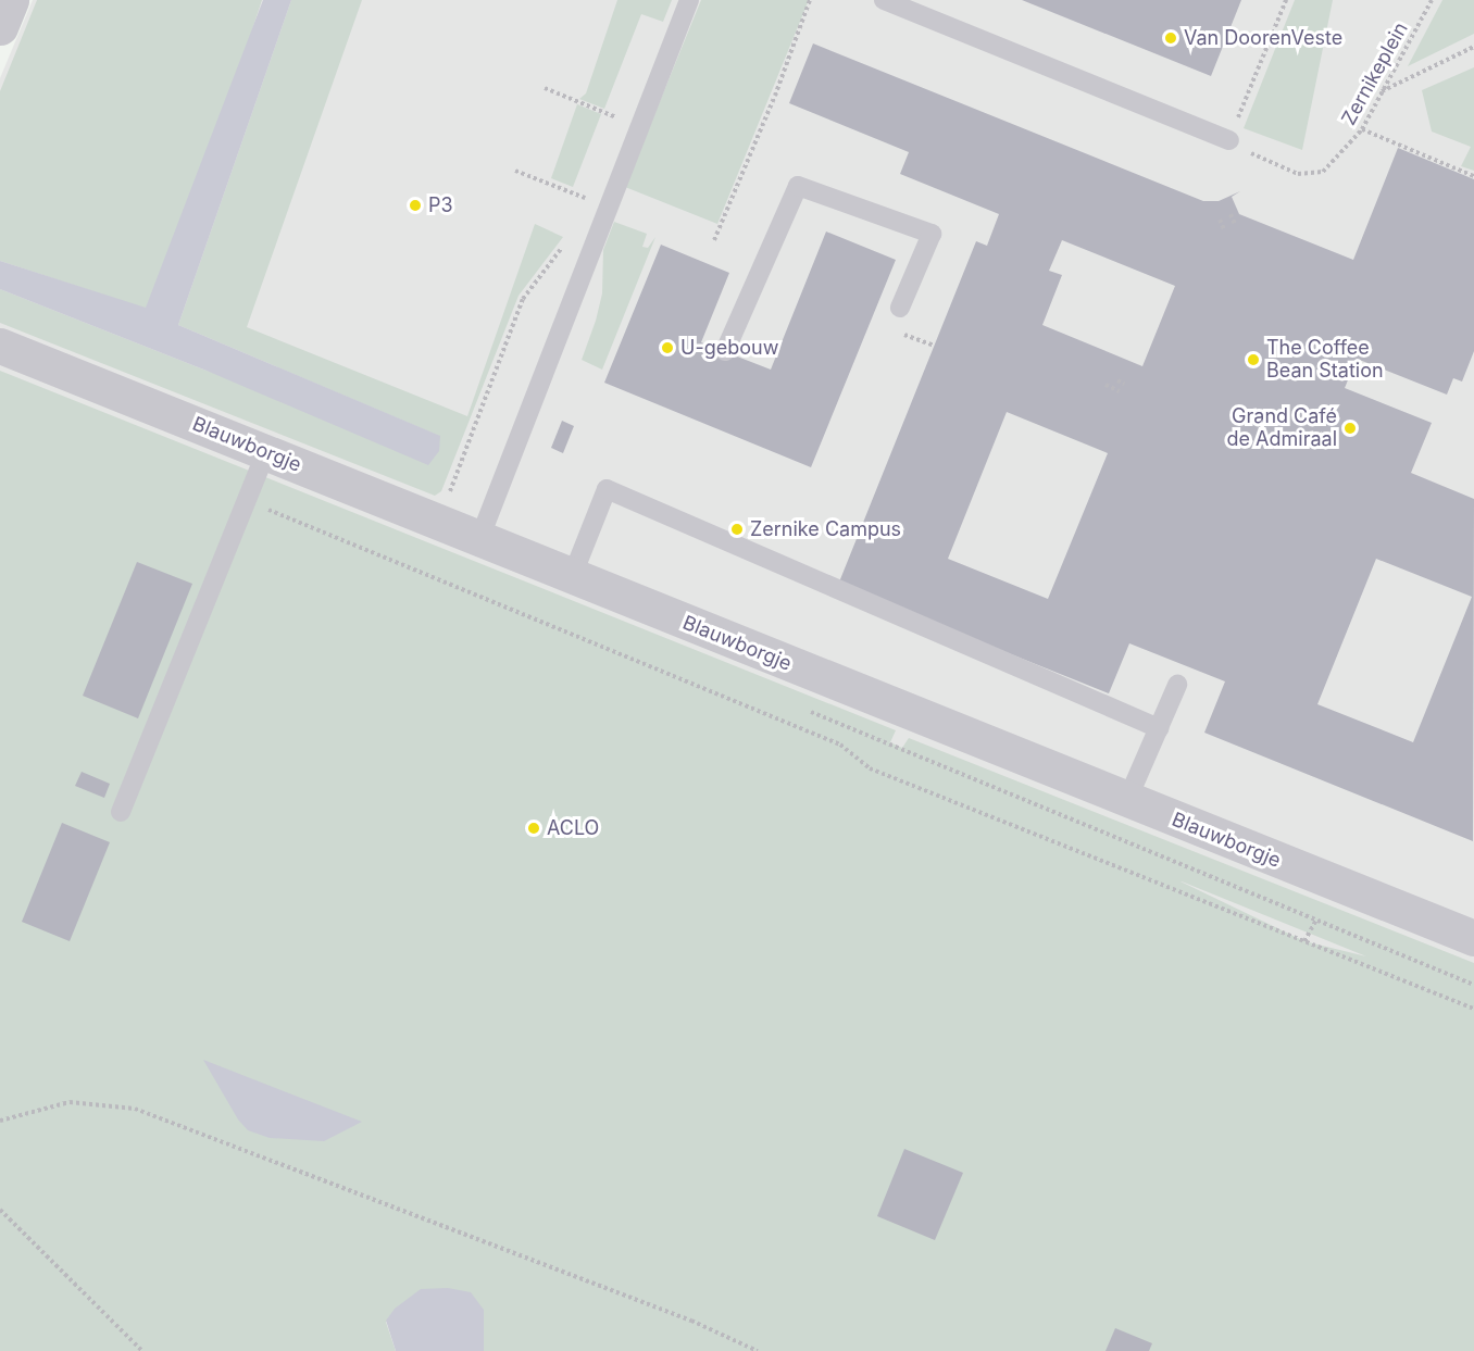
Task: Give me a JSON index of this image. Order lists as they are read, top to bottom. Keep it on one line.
{"streets":{"street":["Blauwborgje"],"path":["Zernikeplein"]},"places":["Van DoorenVeste","P3","U-gebouw","The Coffee Bean Station","Grand Café de Admiraal","Zernike Campus","ACLO"]}
